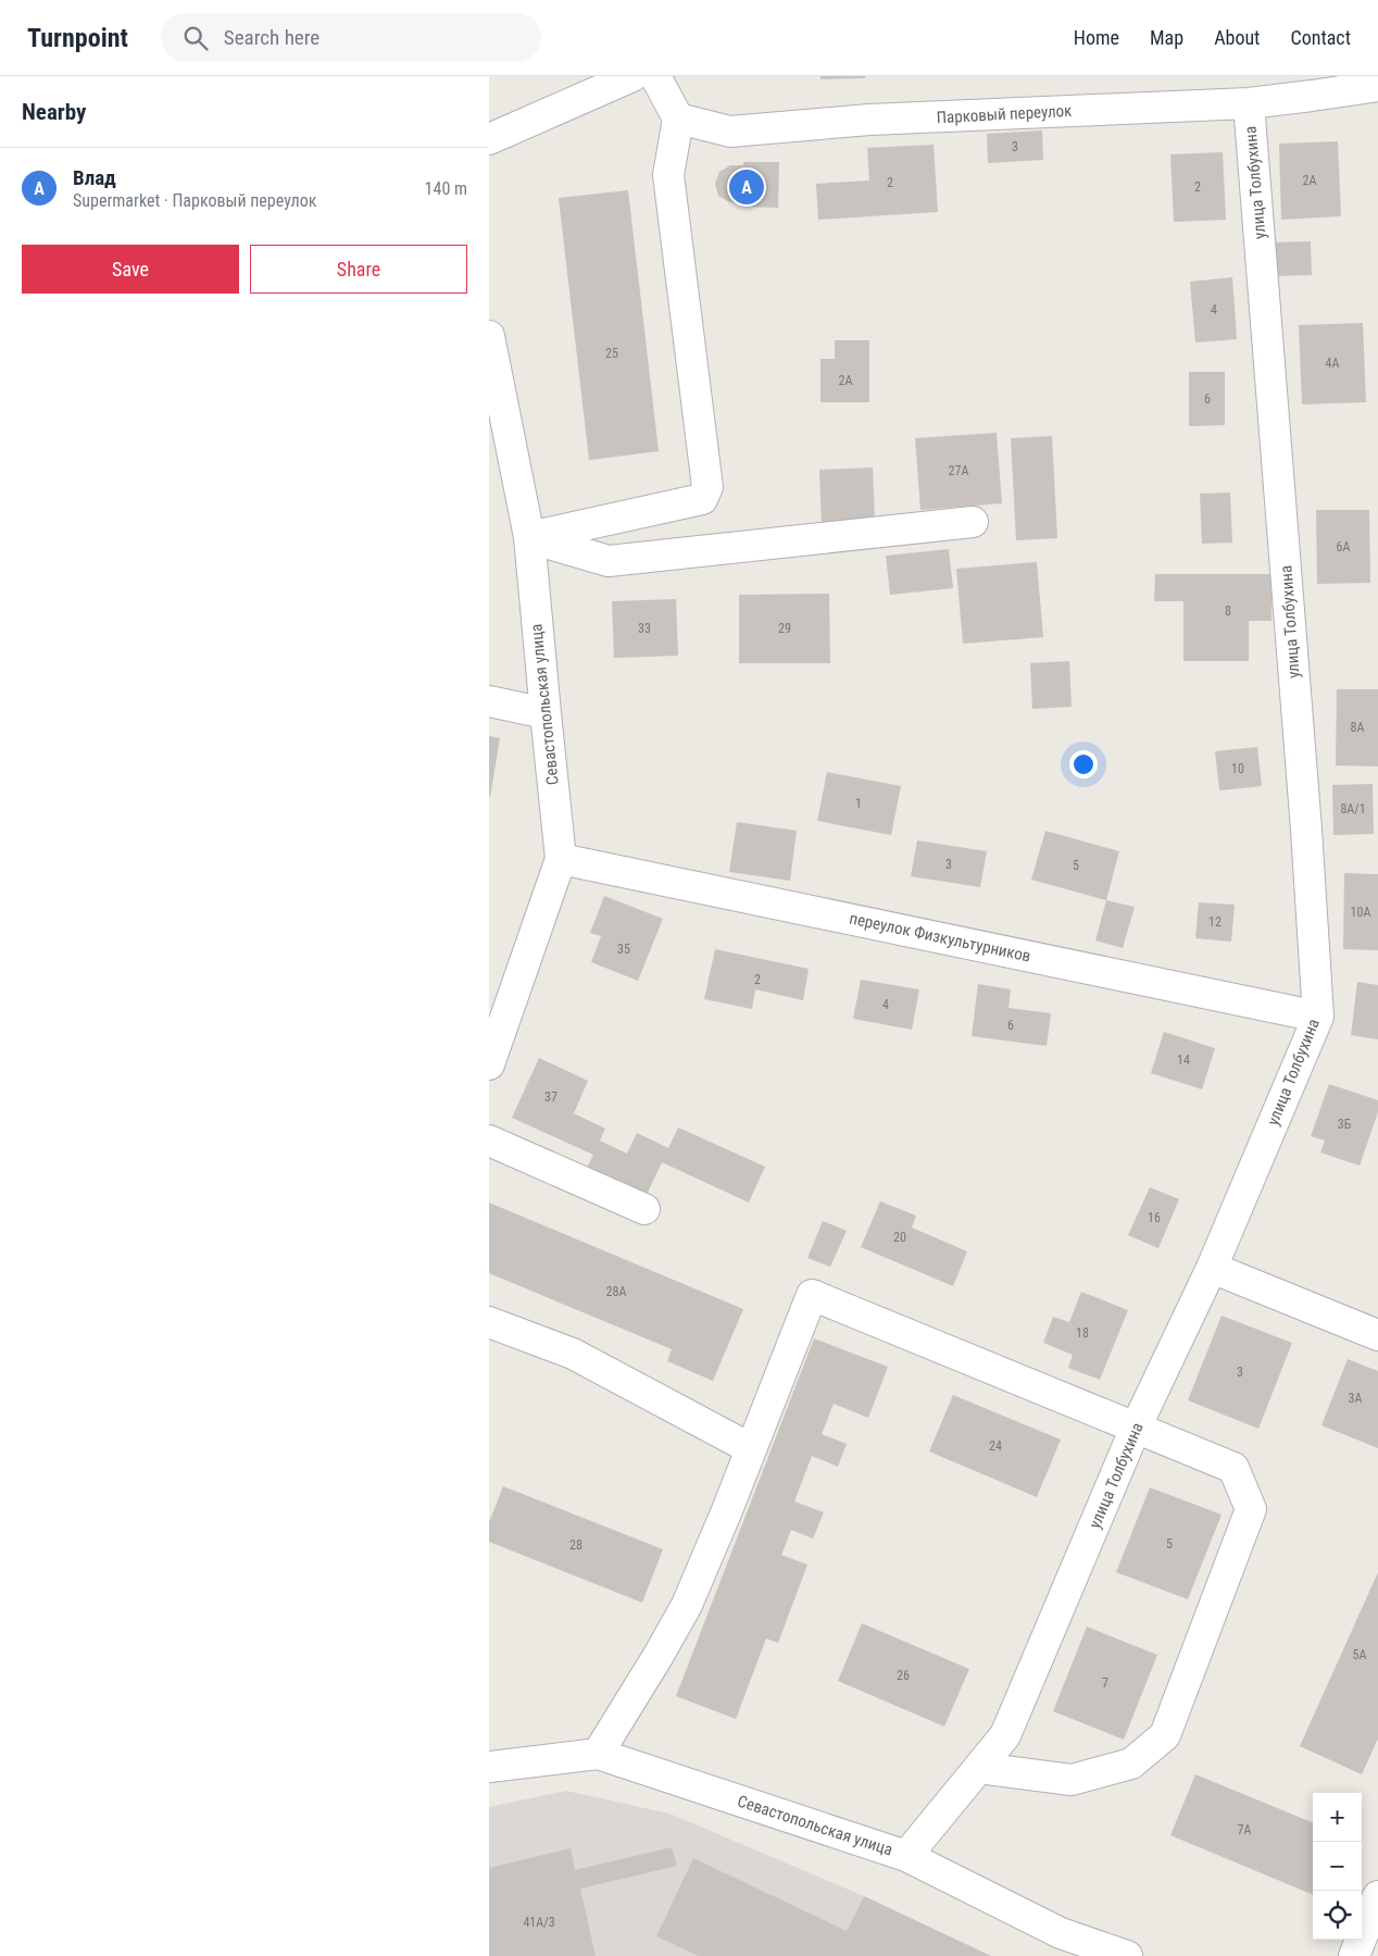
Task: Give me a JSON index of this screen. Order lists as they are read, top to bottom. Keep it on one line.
{"streets":{"street":["Парковый переулок","улица Толбухина","Севастопольская улица","переулок Физкультурников"]},"crossings":[["Парковый переулок","улица Толбухина"],["улица Толбухина","Севастопольская улица"],["улица Толбухина","переулок Физкультурников"],["Севастопольская улица","переулок Физкультурников"]],"house_numbers":["3","2А","2","2","4","25","4А","2А","6","27А","6А","8","33","29","8А","10","1","8А/1","3","5","10А","12","35","2","4","6","14","37","3Б","16","20","28А","18","3","3А","24","5","28","5А","26","7","7А","41А/3"],"page":{"header":"Turnpoint","search":"Search here","nav":["Home","Map","About","Contact"],"heading":"Nearby","list":[{"mark":"A","name":"Влад","note":"Supermarket · Парковый переулок","value":"140 m"}],"pins":"A","buttons":["Save","Share"],"map_buttons":["+","−"]}}
